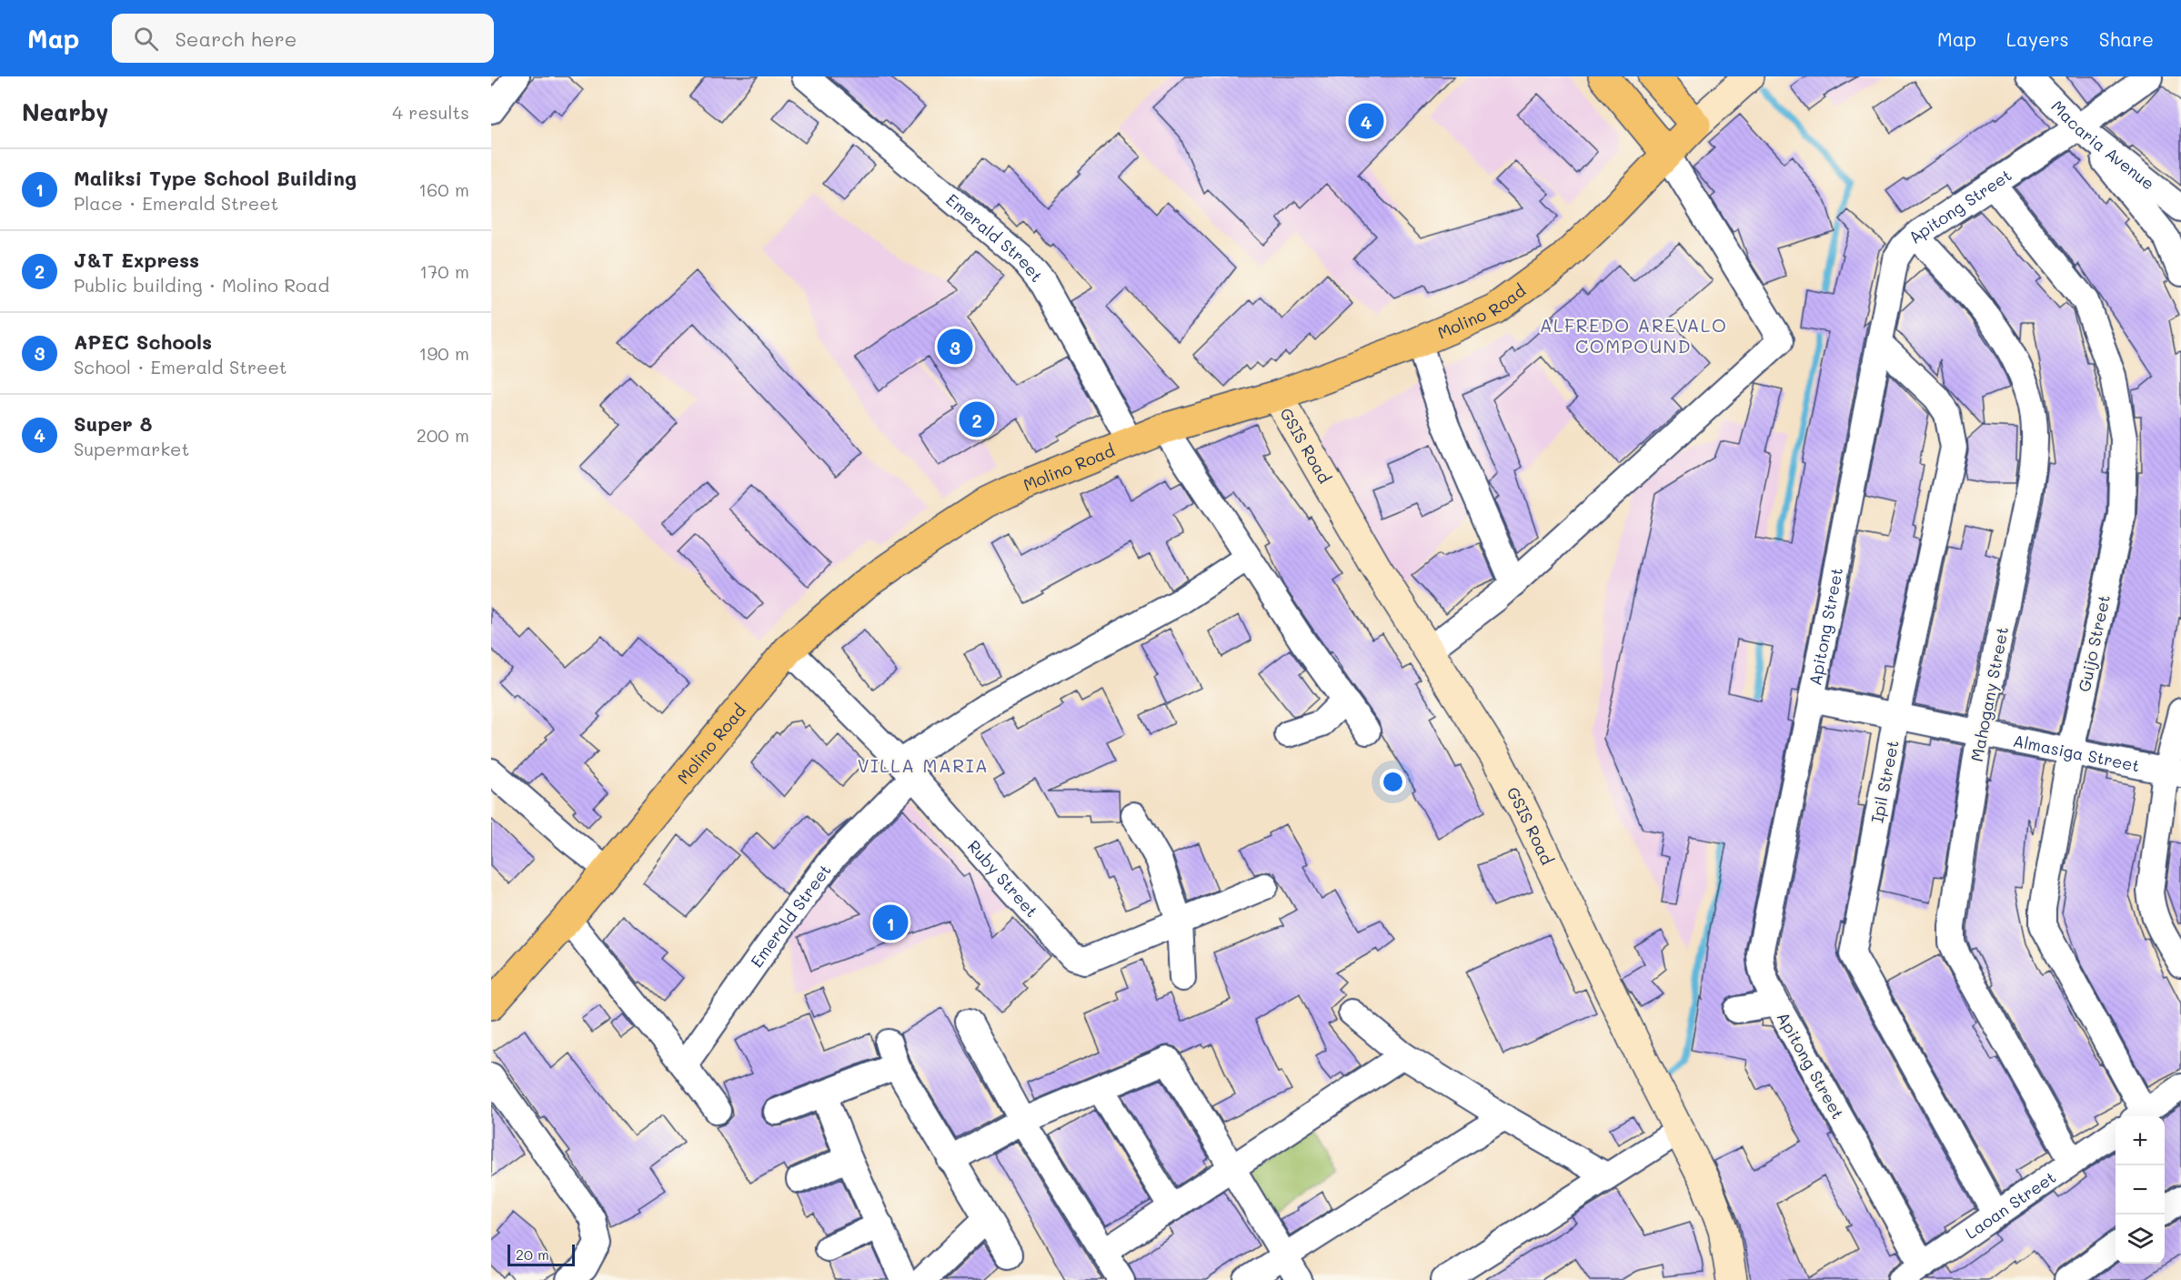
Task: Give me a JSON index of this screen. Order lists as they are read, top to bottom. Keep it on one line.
{"streets":{"main road":["Molino Road","GSIS Road"],"street":["Macaria Avenue","Apitong Street","Emerald Street","Guijo Street","Mahogany Street","Almasiga Street","Ipil Street","Ruby Street","Laoan Street"]},"crossings":[["Macaria Avenue","Apitong Street"],["Apitong Street","Guijo Street"],["Apitong Street","Mahogany Street"],["Apitong Street","Almasiga Street"],["Apitong Street","Ipil Street"],["Apitong Street","Laoan Street"],["Emerald Street","Molino Road"],["Emerald Street","Ruby Street"],["Molino Road","GSIS Road"],["Molino Road","Ruby Street"],["Guijo Street","Almasiga Street"],["Mahogany Street","Almasiga Street"],["Mahogany Street","Laoan Street"],["Almasiga Street","Ipil Street"],["Ipil Street","Laoan Street"]],"districts":["ALFREDO AREVALO COMPOUND","VILLA MARIA"],"scale_bar":"20 m","page":{"header":"Map","search":"Search here","nav":["Map","Layers","Share"],"heading":["Nearby","4 results"],"pins":["4","3","2","1"],"list":[{"mark":"1","name":"Maliksi Type School Building","note":"Place · Emerald Street","value":"160 m"},{"mark":"2","name":"J&T Express","note":"Public building · Molino Road","value":"170 m"},{"mark":"3","name":"APEC Schools","note":"School · Emerald Street","value":"190 m"},{"mark":"4","name":"Super 8","note":"Supermarket","value":"200 m"}],"map_buttons":["+","−"],"scale":"20 m"}}
